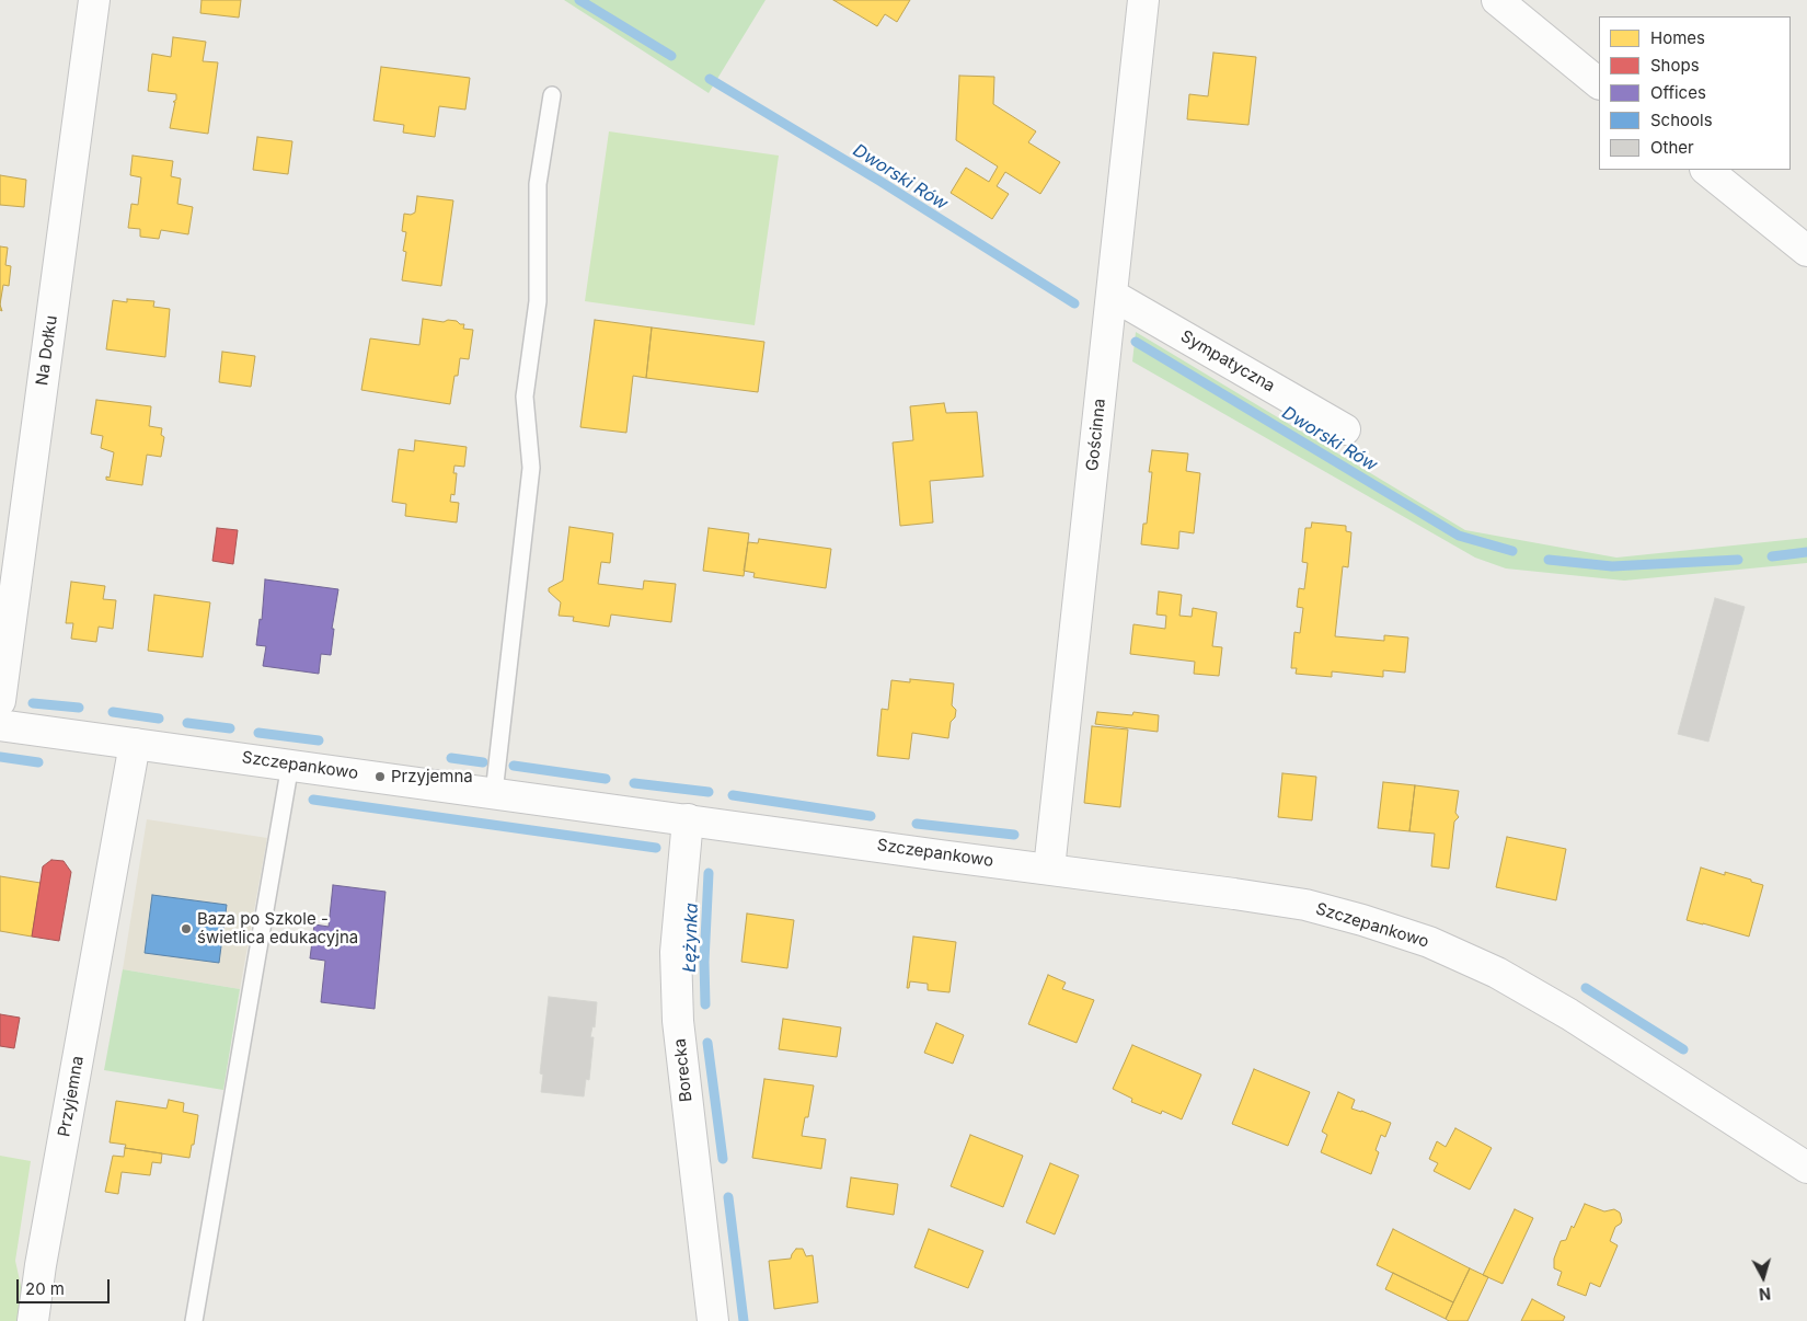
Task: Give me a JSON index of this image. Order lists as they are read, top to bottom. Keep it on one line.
{"streets":{"street":["Na Dołku","Sympatyczna","Gościnna","Szczepankowo","Borecka","Przyjemna"]},"crossings":[["Sympatyczna","Gościnna"],["Gościnna","Szczepankowo"],["Szczepankowo","Borecka"],["Szczepankowo","Przyjemna"]],"water":["Dworski Rów","Łężynka"],"places":["Przyjemna","Baza po Szkole - świetlica edukacyjna"],"legend":["Homes","Shops","Offices","Schools","Other"],"scale_bar":"20 m","north":"bottom"}
